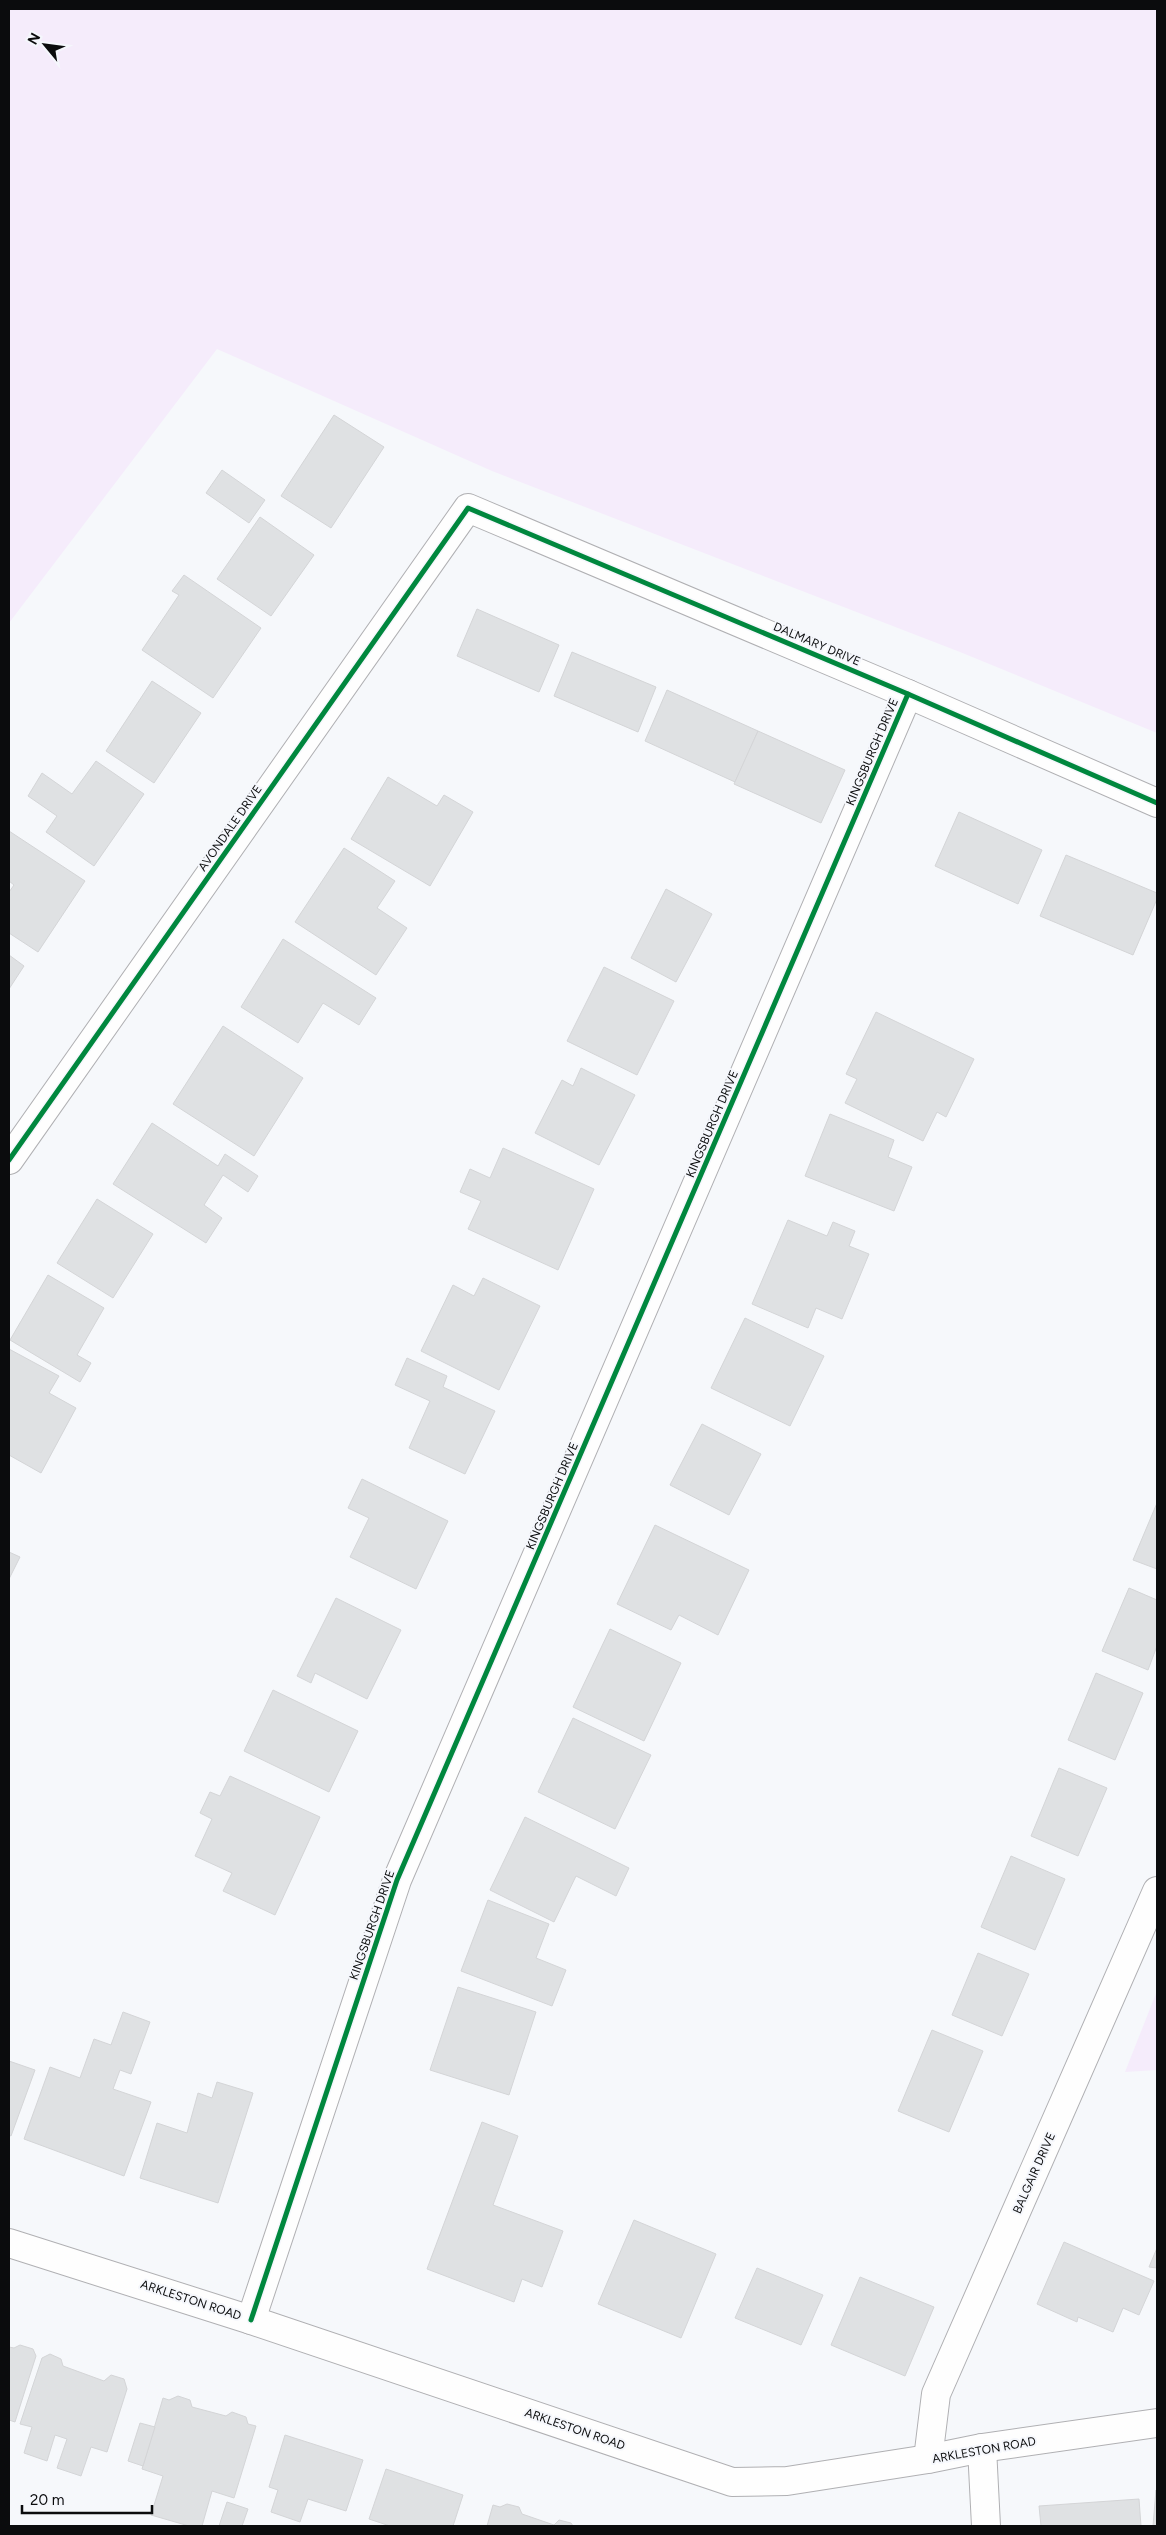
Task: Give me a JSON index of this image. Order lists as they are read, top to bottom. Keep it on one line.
{"streets":{"street":["DALMARY DRIVE","KINGSBURGH DRIVE","AVONDALE DRIVE","BALGAIR DRIVE","ARKLESTON ROAD"]},"crossings":[["DALMARY DRIVE","KINGSBURGH DRIVE"],["DALMARY DRIVE","AVONDALE DRIVE"],["KINGSBURGH DRIVE","ARKLESTON ROAD"],["BALGAIR DRIVE","ARKLESTON ROAD"]],"scale_bar":"20 m","north":"top left"}
